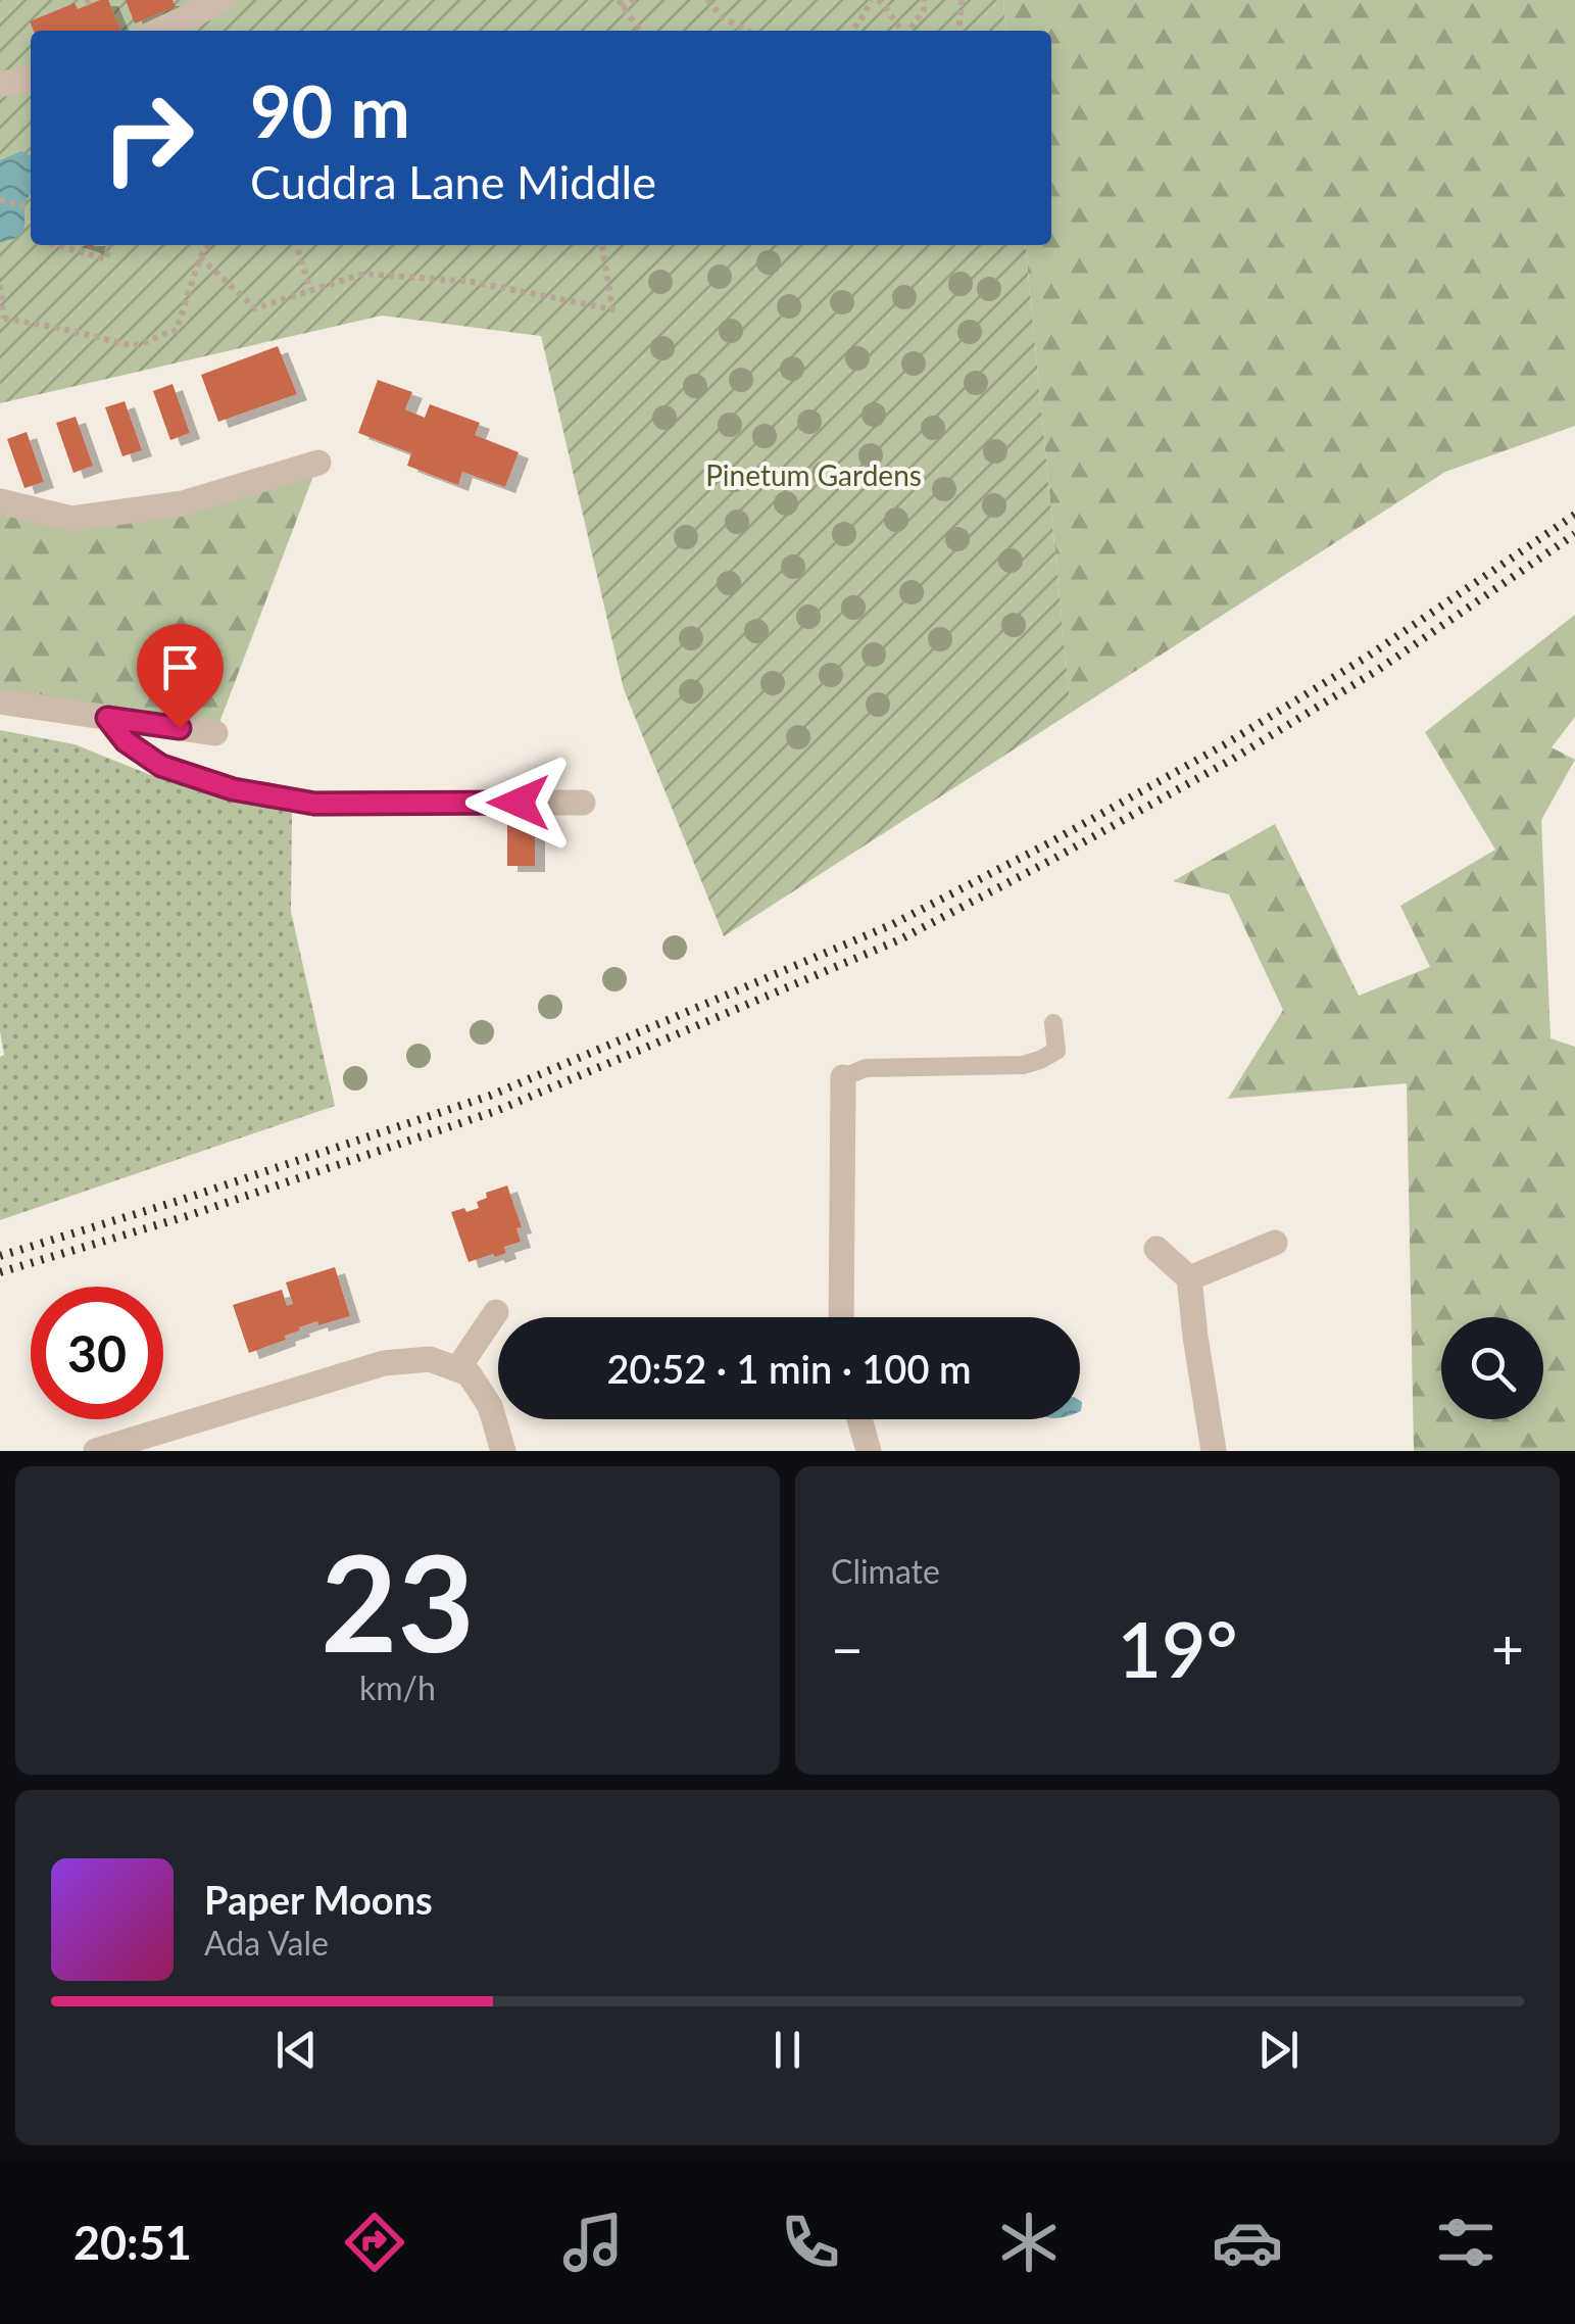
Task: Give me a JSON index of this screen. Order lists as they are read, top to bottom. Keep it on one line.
{"parks":["Pinetum Gardens"],"page":{"turn":["90 m","Cuddra Lane Middle"],"limit":"30","trip":"20:52 · 1 min · 100 m","tile":[["23","km/h"],"Climate"],"heat":["−","19°","+"],"song":["Paper Moons","Ada Vale"],"tabs":"20:51"}}
